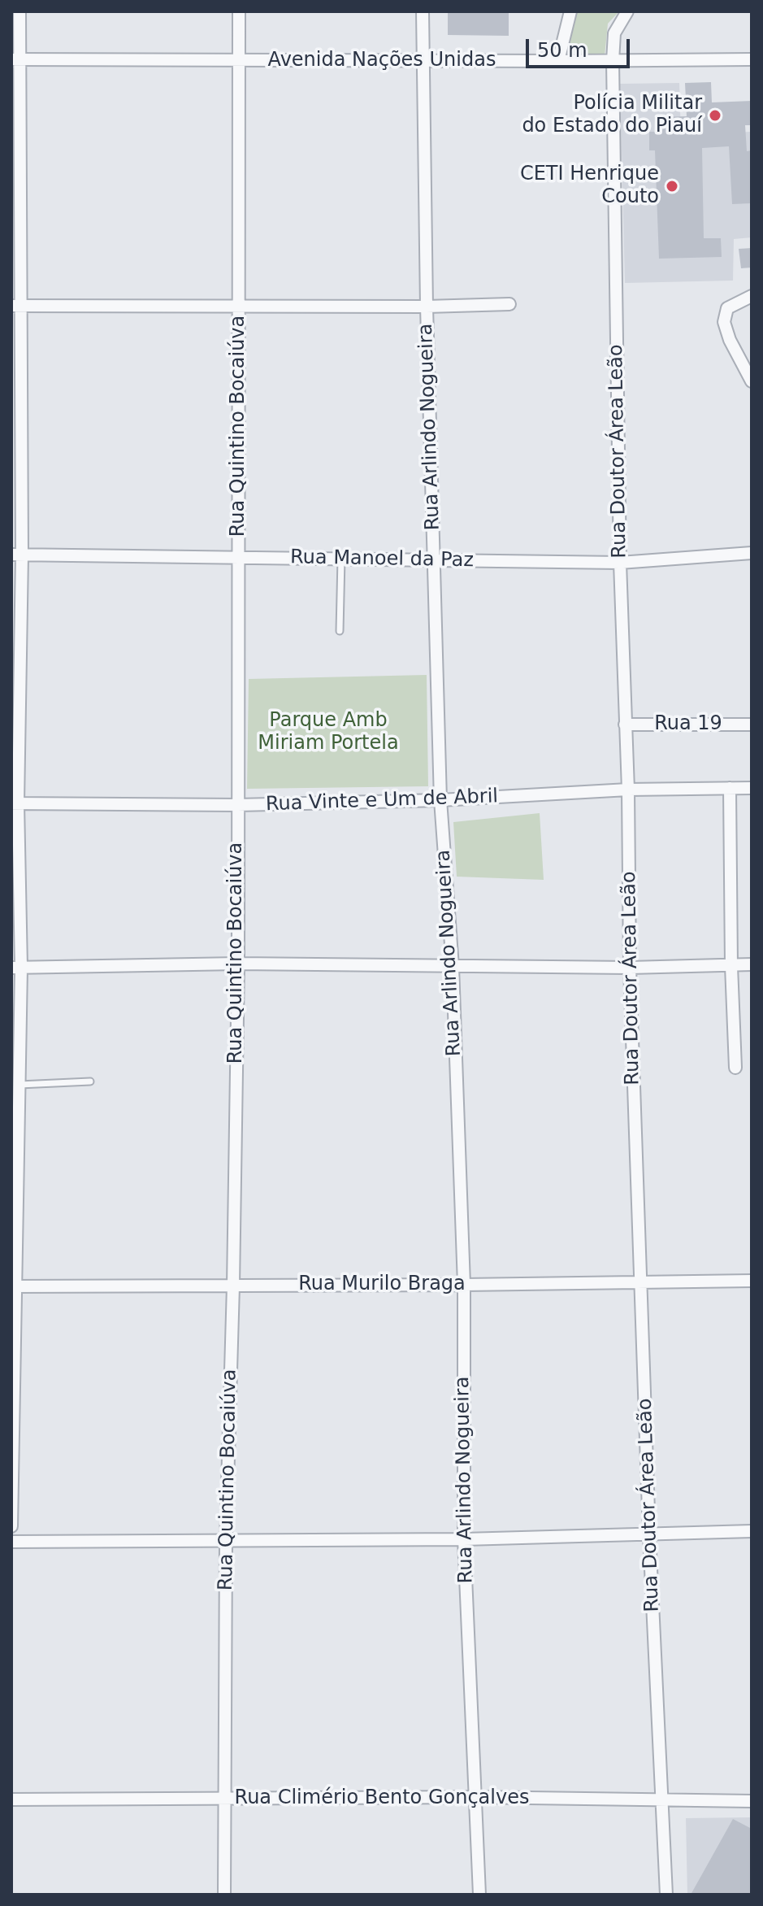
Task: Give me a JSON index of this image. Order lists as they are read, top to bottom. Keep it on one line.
{"streets":{"street":["Avenida Nações Unidas","Rua Quintino Bocaiúva","Rua Arlindo Nogueira","Rua Doutor Área Leão","Rua Manoel da Paz","Rua 19","Rua Vinte e Um de Abril","Rua Murilo Braga","Rua Climério Bento Gonçalves"]},"crossings":[["Avenida Nações Unidas","Rua Quintino Bocaiúva"],["Avenida Nações Unidas","Rua Arlindo Nogueira"],["Avenida Nações Unidas","Rua Doutor Área Leão"],["Rua Quintino Bocaiúva","Rua Manoel da Paz"],["Rua Quintino Bocaiúva","Rua Vinte e Um de Abril"],["Rua Quintino Bocaiúva","Rua Murilo Braga"],["Rua Quintino Bocaiúva","Rua Climério Bento Gonçalves"],["Rua Arlindo Nogueira","Rua Manoel da Paz"],["Rua Arlindo Nogueira","Rua Vinte e Um de Abril"],["Rua Arlindo Nogueira","Rua Murilo Braga"],["Rua Arlindo Nogueira","Rua Climério Bento Gonçalves"],["Rua Doutor Área Leão","Rua Manoel da Paz"],["Rua Doutor Área Leão","Rua 19"],["Rua Doutor Área Leão","Rua Vinte e Um de Abril"],["Rua Doutor Área Leão","Rua Murilo Braga"],["Rua Doutor Área Leão","Rua Climério Bento Gonçalves"]],"parks":["Parque Amb Miriam Portela"],"places":["Polícia Militar do Estado do Piauí","CETI Henrique Couto"],"scale_bar":"50 m"}
